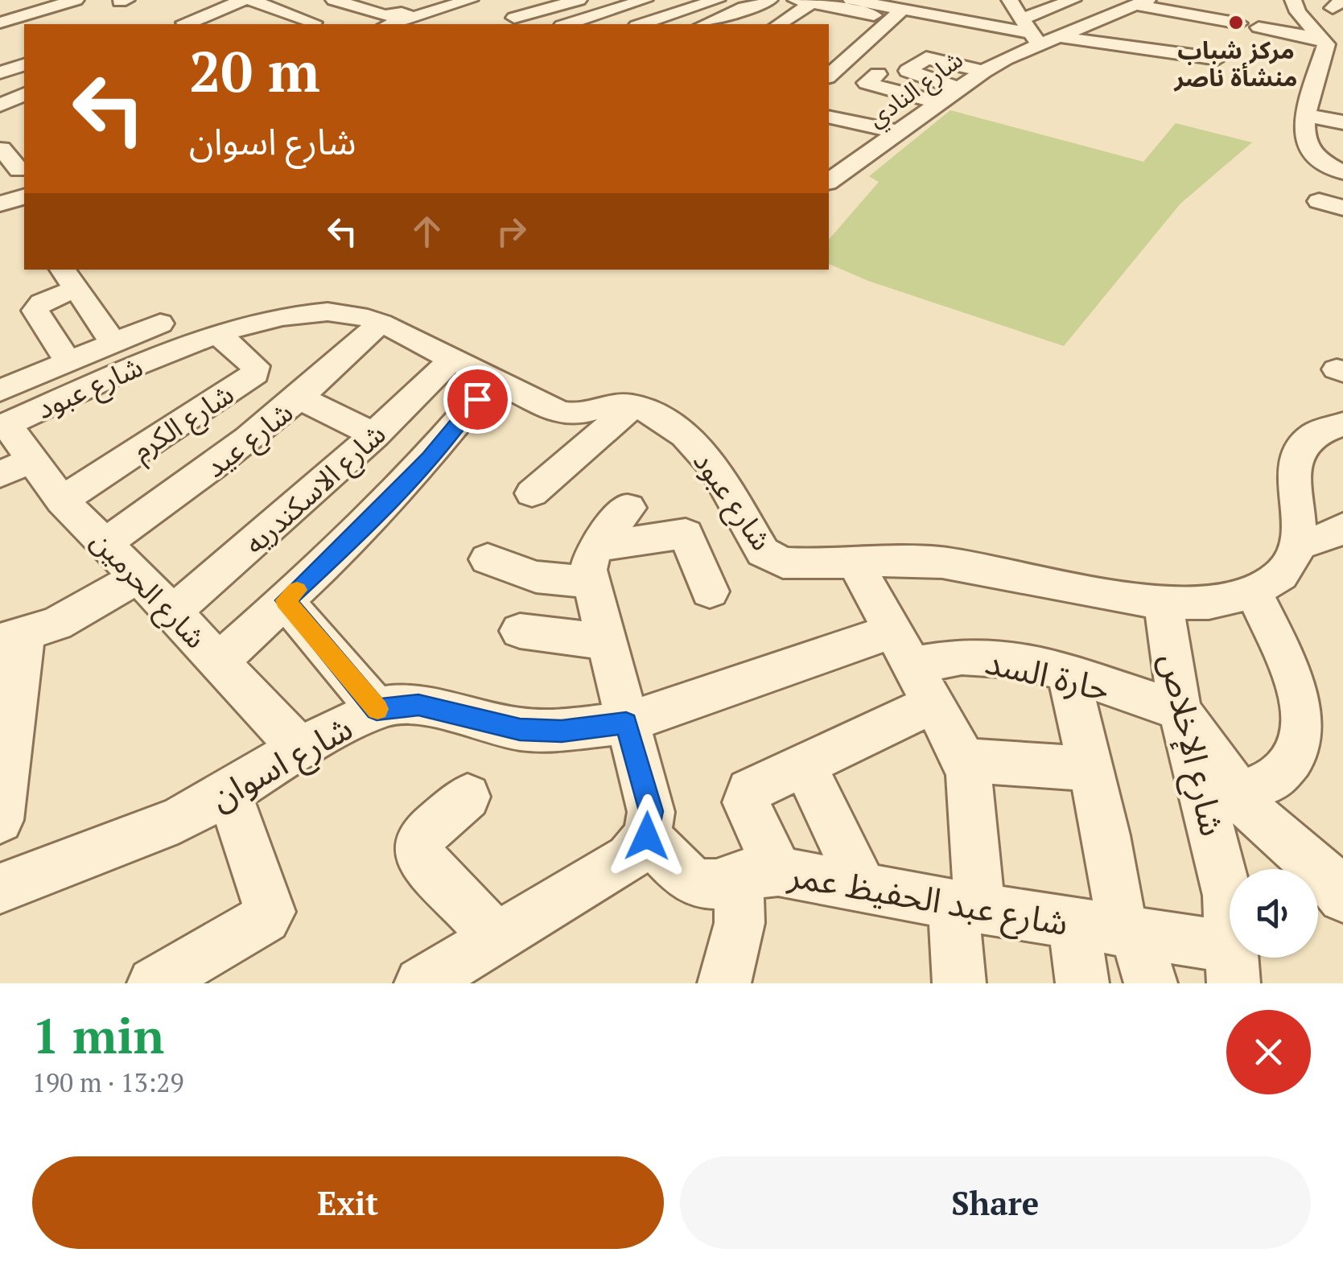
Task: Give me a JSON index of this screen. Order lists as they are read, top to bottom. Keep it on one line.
{"streets":{"street":["شارع النادي","شارع عبود","شارع الكرم","شارع عيد","شارع الاسكندريه","شارع الحرمين","حارة السد","شارع الإخلاص","شارع اسوان","شارع عبد الحفيظ عمر"]},"crossings":[["شارع عبود","شارع الكرم"],["شارع عبود","شارع عيد"],["شارع عبود","شارع الاسكندريه"],["شارع عبود","شارع الحرمين"],["شارع عبود","شارع الإخلاص"],["شارع الكرم","شارع الحرمين"],["شارع عيد","شارع الحرمين"],["شارع الاسكندريه","شارع الحرمين"],["شارع الحرمين","شارع اسوان"],["حارة السد","شارع الإخلاص"],["حارة السد","شارع اسوان"],["شارع الإخلاص","شارع عبد الحفيظ عمر"]],"places":["مركز شباب منشأة ناصر"],"page":{"turn":["20 m","شارع اسوان"],"heading":["1 min","190 m · 13:29"],"buttons":["Exit","Share"]}}
